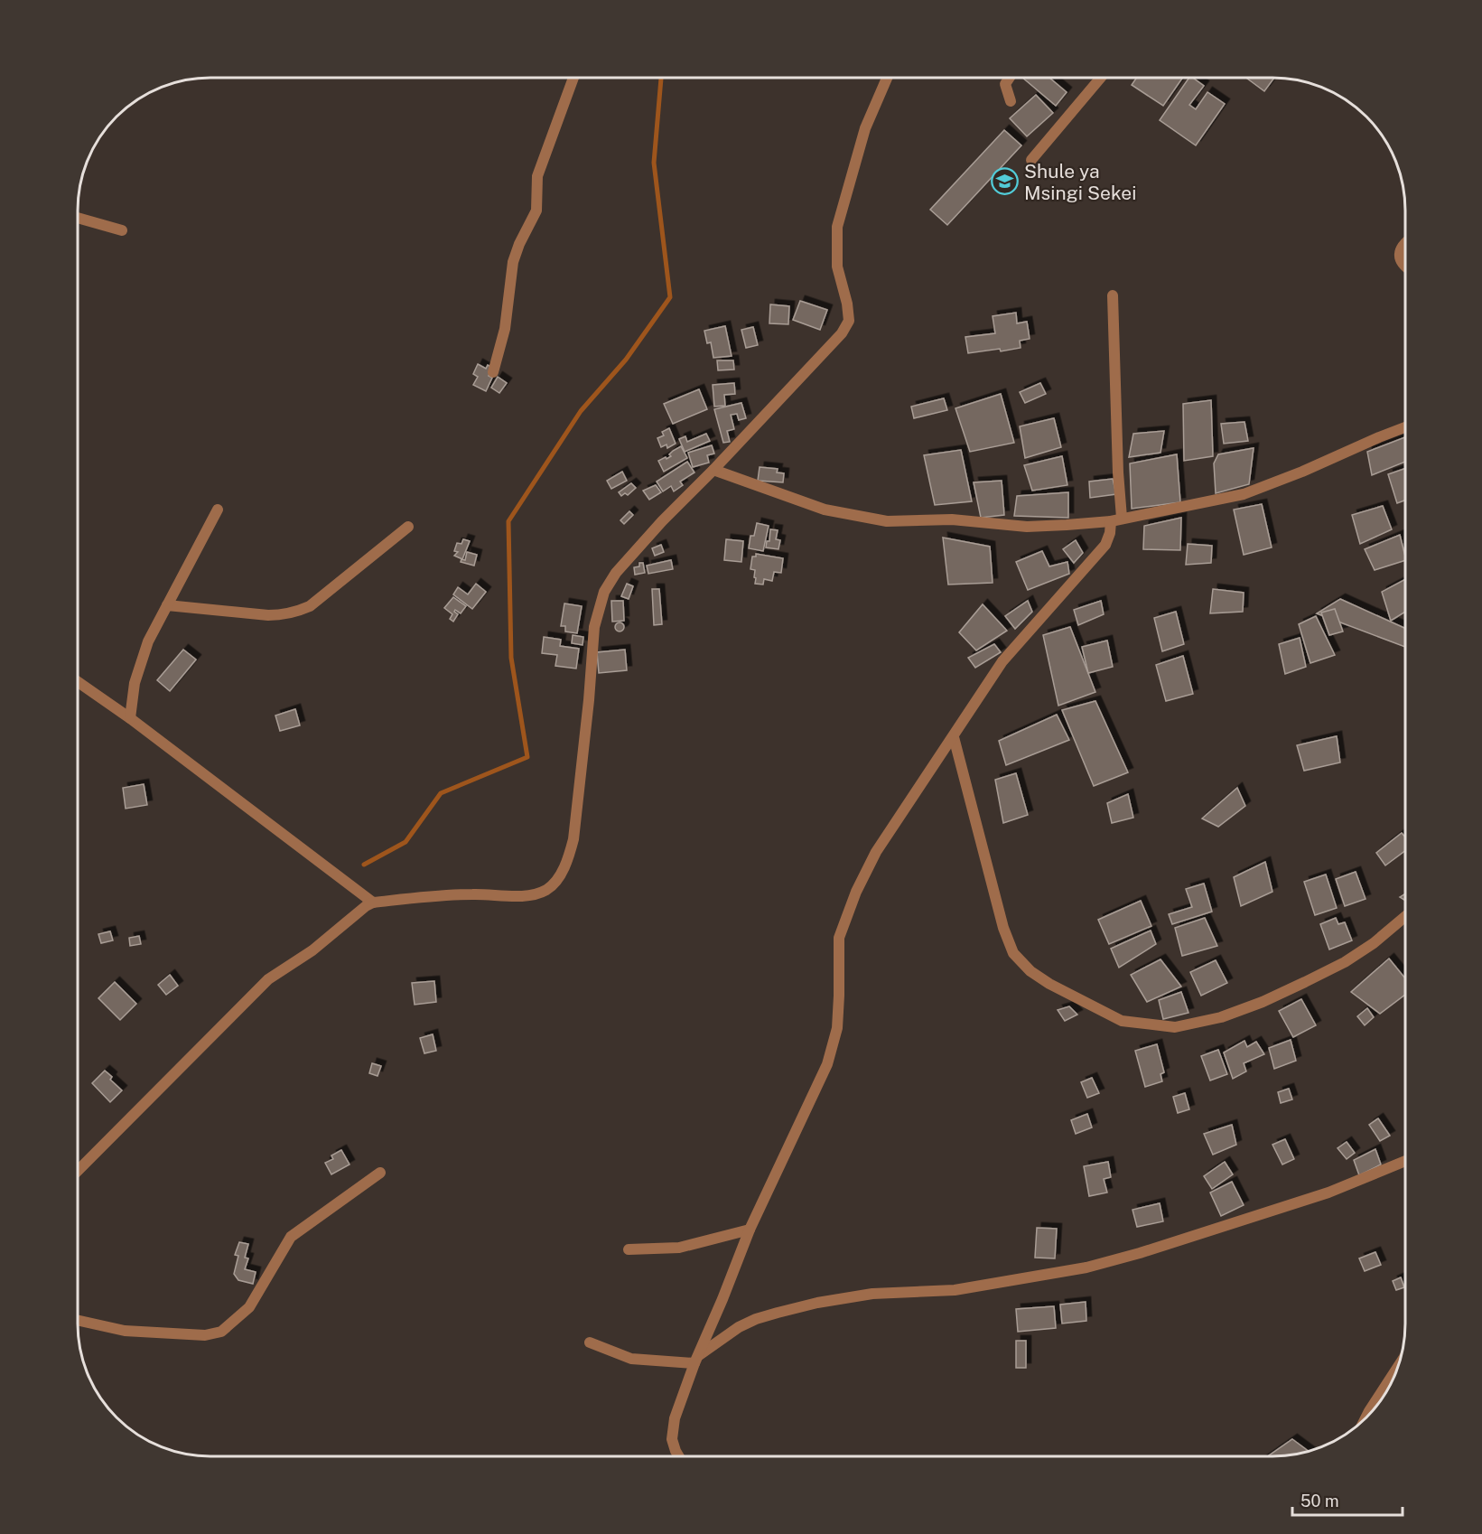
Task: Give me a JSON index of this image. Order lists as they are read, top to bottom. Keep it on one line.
{"places":{"school or university":["Shule ya Msingi Sekei"]},"scale_bar":"50 m"}
